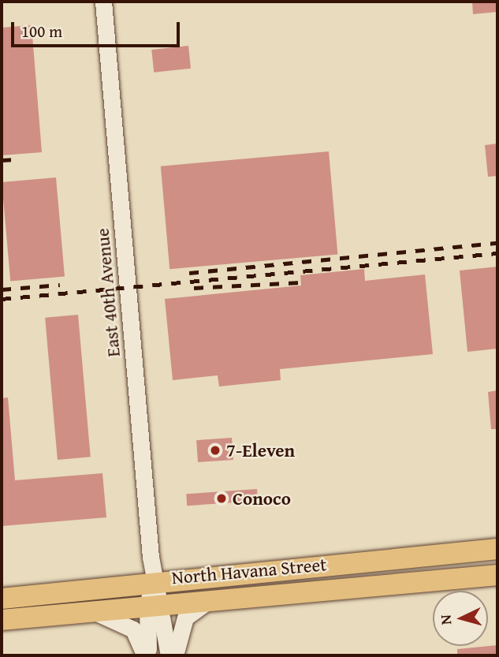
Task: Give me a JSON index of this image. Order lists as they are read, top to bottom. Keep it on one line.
{"streets":{"main road":["North Havana Street"],"street":["East 40th Avenue"]},"crossings":[["East 40th Avenue","North Havana Street"]],"places":["7-Eleven","Conoco"],"scale_bar":"100 m","north":"left"}
